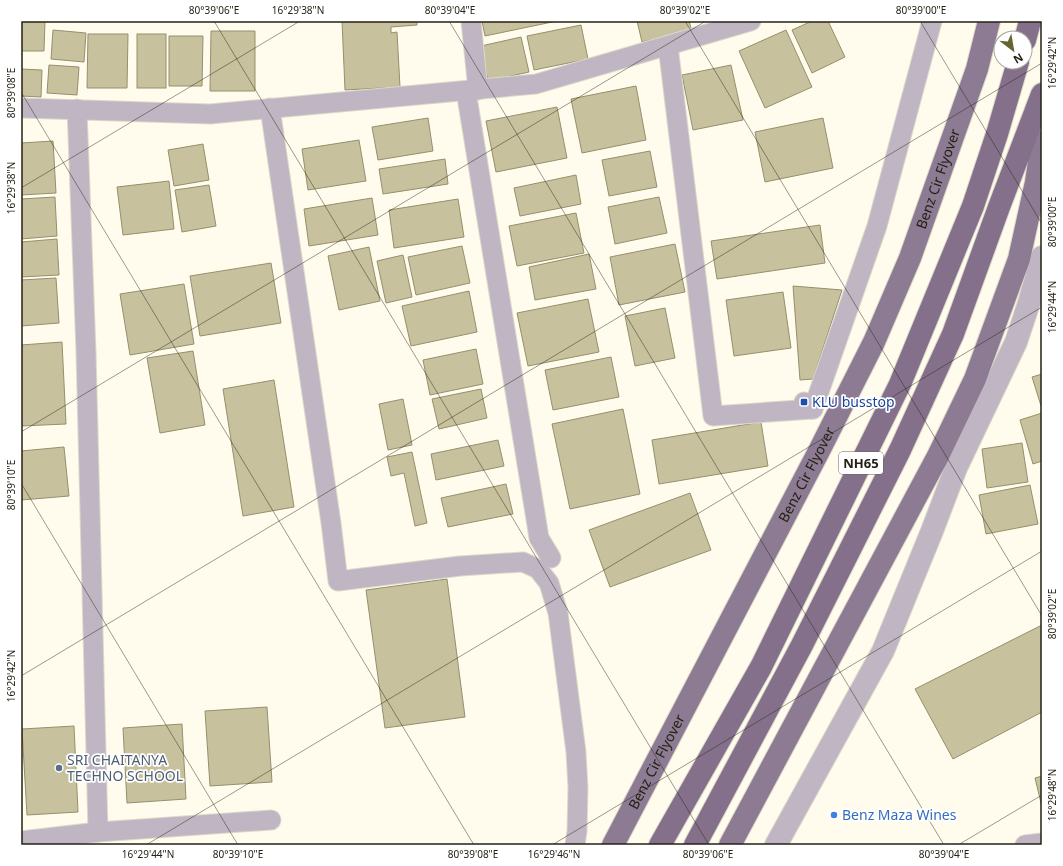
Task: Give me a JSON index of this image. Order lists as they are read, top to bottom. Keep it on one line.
{"streets":{"highway":["NH65"],"main road":["Benz Cir Flyover"]},"places":{"transit":["KLU busstop"],"other":["SRI CHAITANYA TECHNO SCHOOL","Benz Maza Wines"]},"north":"bottom right","coordinates":["80°39'06\"E","16°29'38\"N","80°39'04\"E","80°39'02\"E","80°39'00\"E","16°29'42\"N","80°39'08\"E","16°29'44\"N","80°39'10\"E","16°29'48\"N","16°29'46\"N"]}
